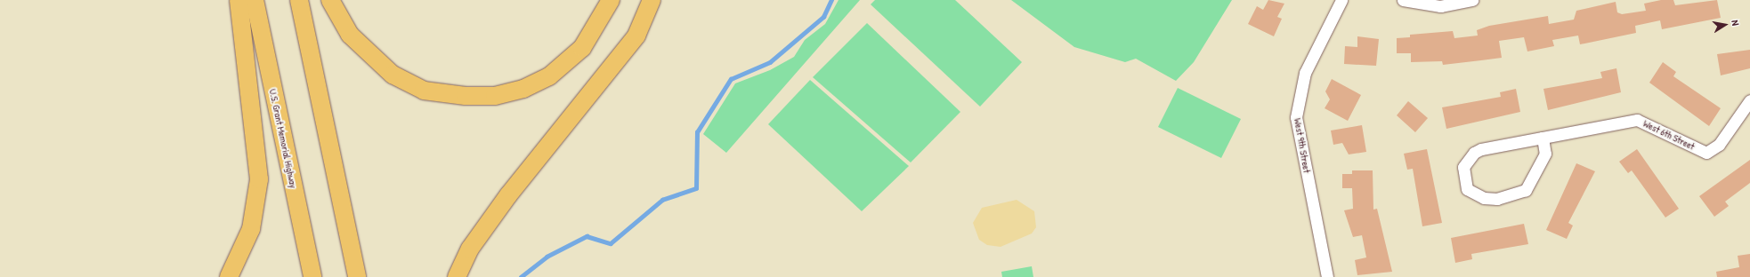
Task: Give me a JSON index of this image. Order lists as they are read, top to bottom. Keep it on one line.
{"streets":{"main road":["U.S. Grant Memorial Highway"],"street":["West 6th Street","West 9th Street"]},"north":"right"}
